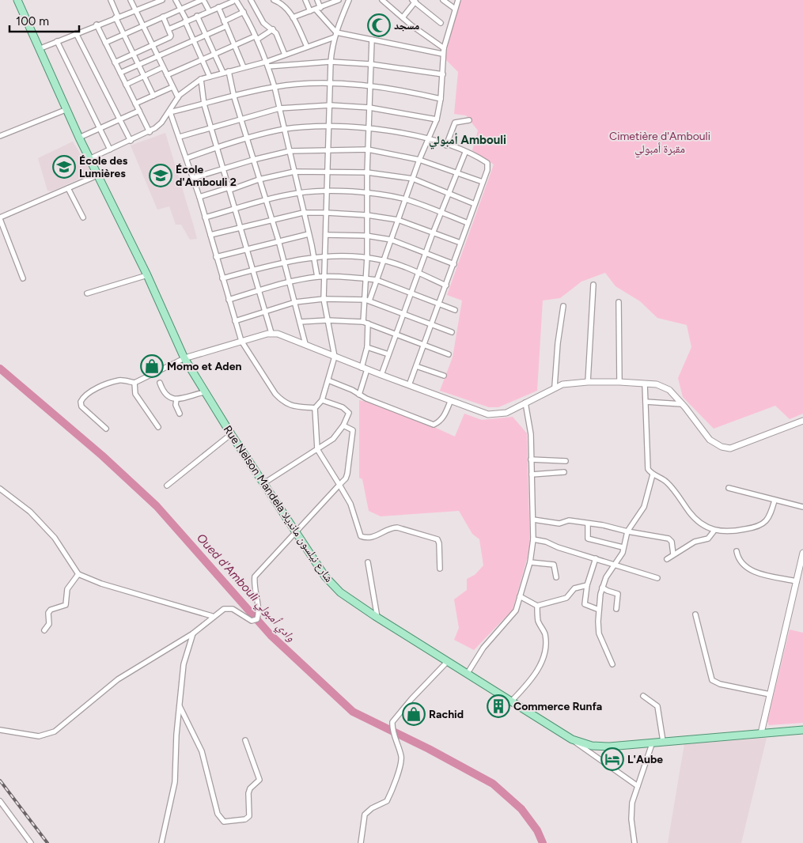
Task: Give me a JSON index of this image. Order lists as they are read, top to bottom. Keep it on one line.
{"streets":{"main road":["Rue Nelson Mandela شارع نيلسون مانديلا"]},"districts":["أمبولي Ambouli"],"water":["Oued d'Ambouli وادي أمبولي"],"parks":["Cimetière d'Ambouli مقبرة أمبولي"],"places":{"mosque":["مسجد"],"school or university":["École des Lumières","École d'Ambouli 2"],"shop":["Momo et Aden","Rachid"],"building":["Commerce Runfa"],"hotel":["L'Aube"]},"scale_bar":"100 m"}
